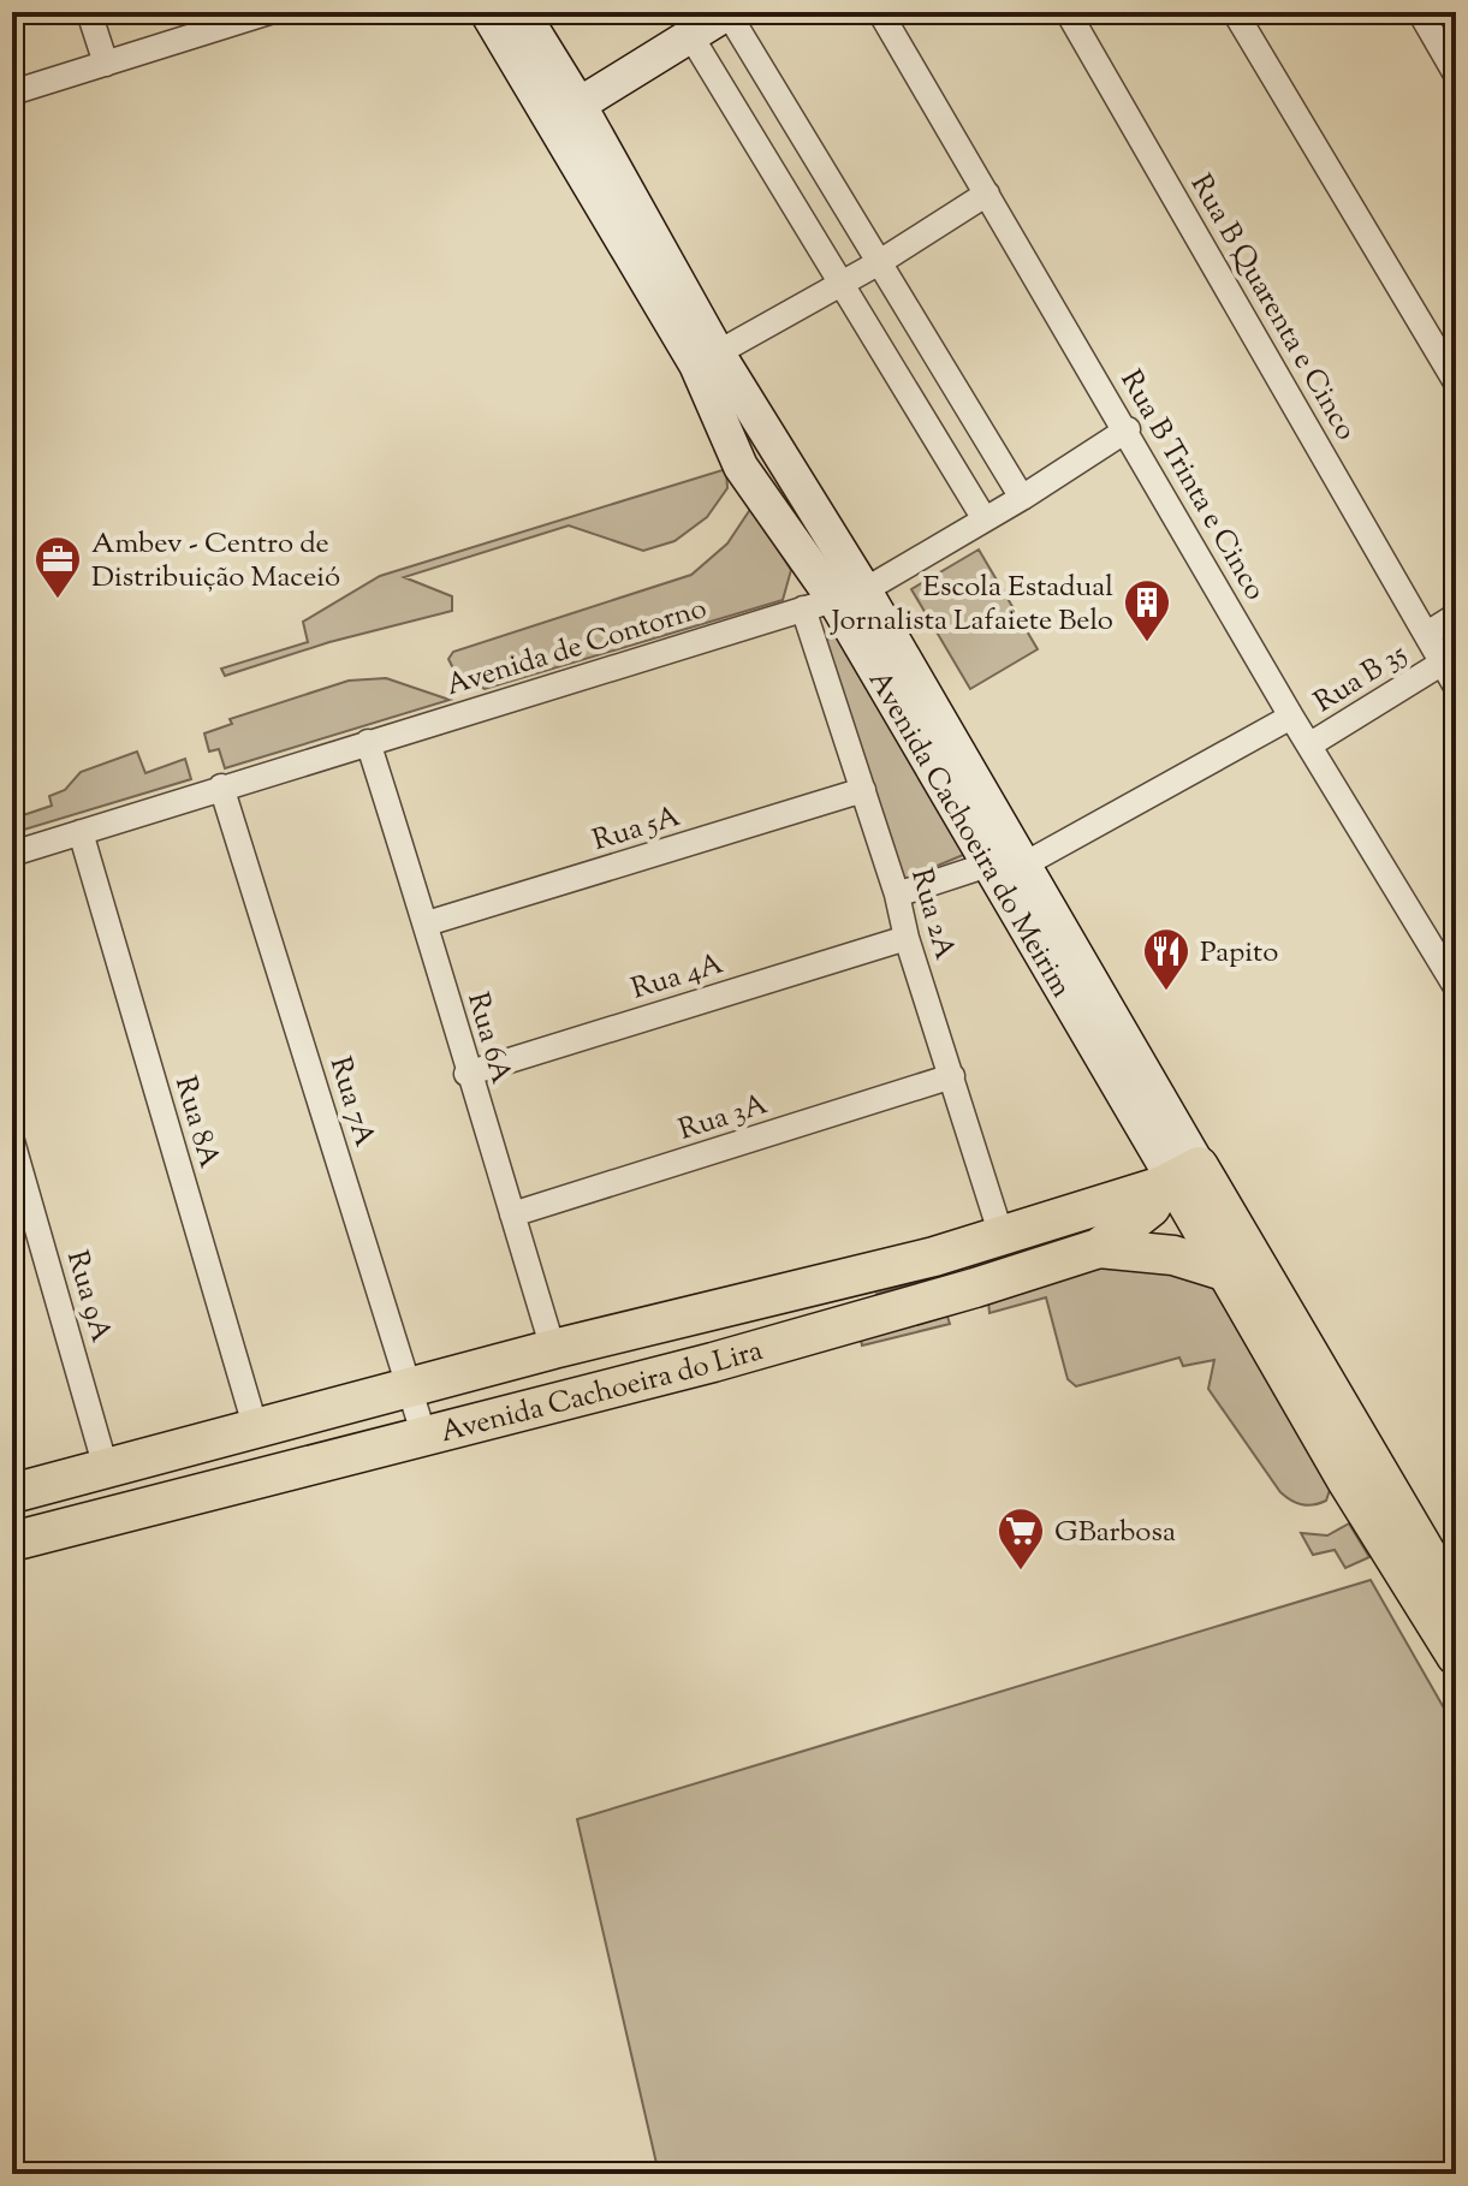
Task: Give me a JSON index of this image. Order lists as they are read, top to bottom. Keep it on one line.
{"streets":{"main road":["Avenida Cachoeira do Meirim","Avenida Cachoeira do Lira"],"street":["Rua B Quarenta e Cinco","Rua B Trinta e Cinco","Avenida de Contorno","Rua B 35","Rua 5A","Rua 2A","Rua 4A","Rua 6A","Rua 7A","Rua 3A","Rua 8A","Rua 9A"]},"crossings":[["Rua B Quarenta e Cinco","Rua B 35"],["Rua B Trinta e Cinco","Avenida de Contorno"],["Rua B Trinta e Cinco","Rua B 35"],["Avenida de Contorno","Avenida Cachoeira do Meirim"],["Avenida de Contorno","Rua 2A"],["Avenida de Contorno","Rua 6A"],["Avenida de Contorno","Rua 7A"],["Avenida de Contorno","Rua 8A"],["Rua 5A","Rua 2A"],["Rua 5A","Rua 6A"],["Avenida Cachoeira do Meirim","Rua 2A"],["Avenida Cachoeira do Meirim","Avenida Cachoeira do Lira"],["Rua 2A","Rua 4A"],["Rua 2A","Rua 3A"],["Rua 2A","Avenida Cachoeira do Lira"],["Rua 4A","Rua 6A"],["Rua 6A","Rua 3A"],["Rua 6A","Avenida Cachoeira do Lira"],["Rua 7A","Avenida Cachoeira do Lira"],["Rua 8A","Avenida Cachoeira do Lira"],["Rua 9A","Avenida Cachoeira do Lira"]],"places":{"office":["Ambev - Centro de Distribuição Maceió"],"building":["Escola Estadual Jornalista Lafaiete Belo"],"restaurant":["Papito"],"supermarket":["GBarbosa"]}}
